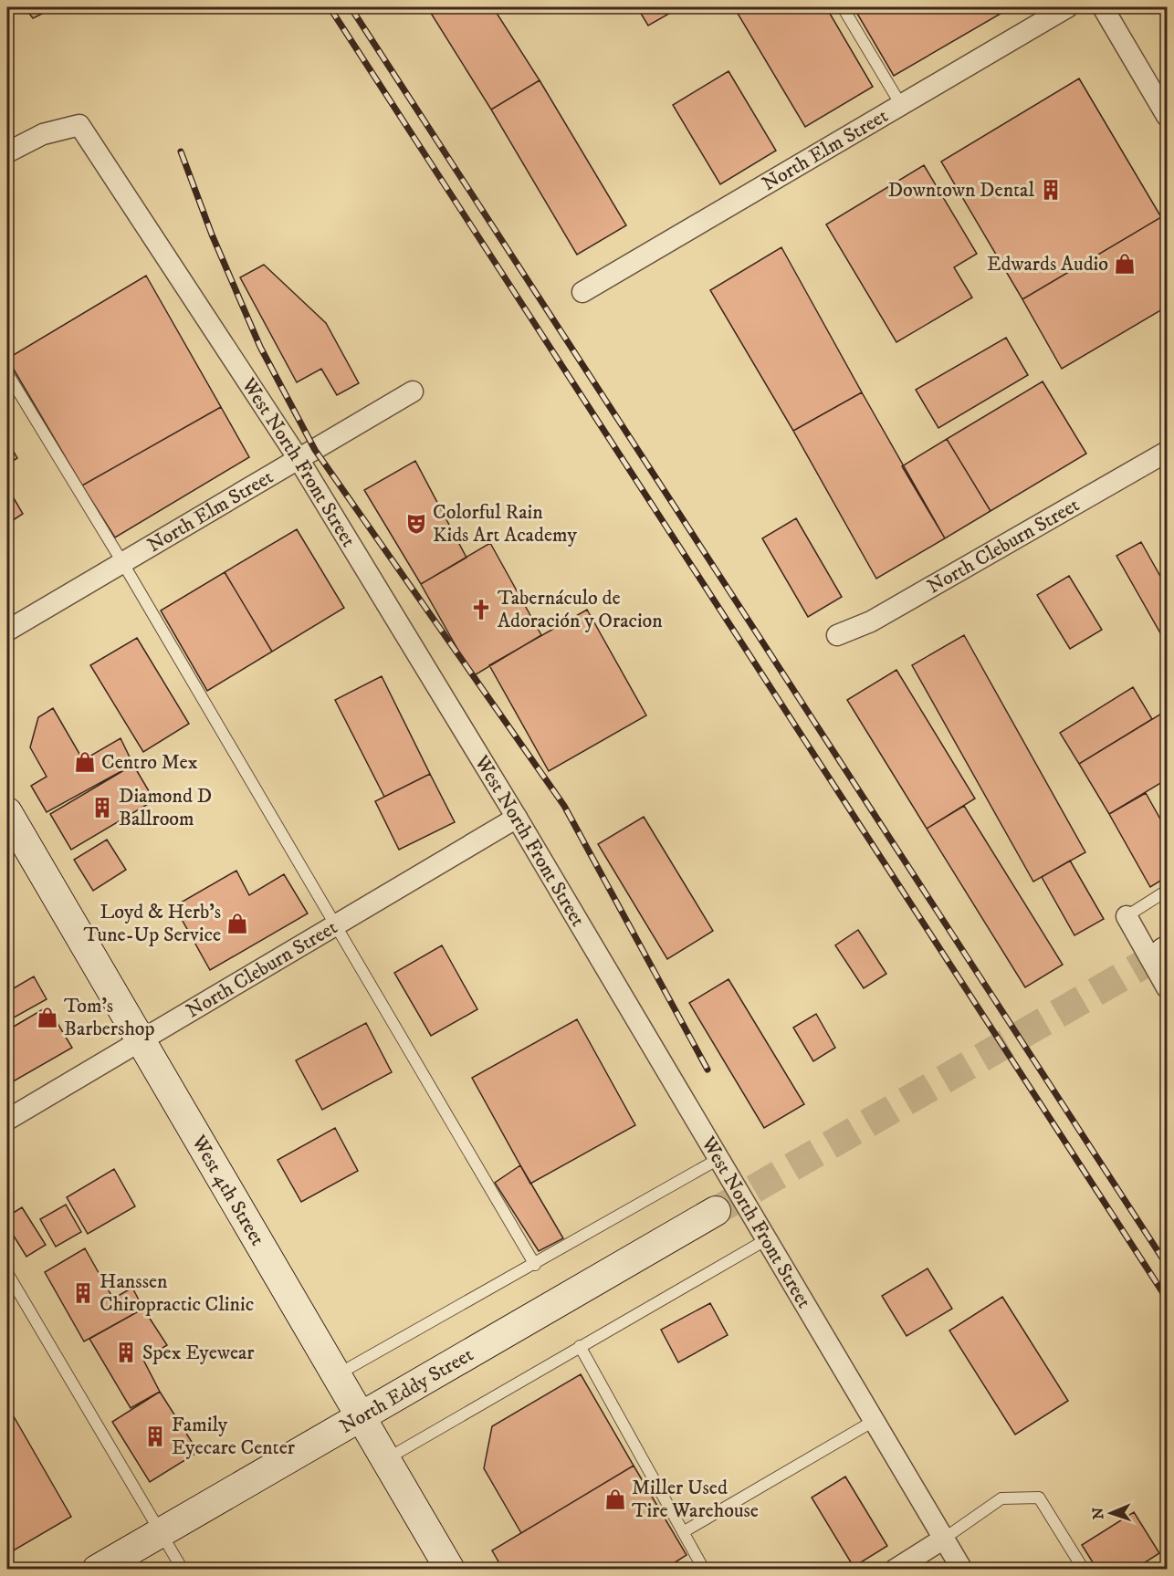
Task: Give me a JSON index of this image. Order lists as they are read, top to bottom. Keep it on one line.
{"streets":{"main road":["West 4th Street","North Eddy Street"],"street":["North Elm Street","West North Front Street","North Cleburn Street"]},"crossings":[["North Elm Street","West North Front Street"],["West North Front Street","North Cleburn Street"],["North Cleburn Street","West 4th Street"],["West 4th Street","North Eddy Street"]],"places":{"building":["Downtown Dental","Diamond D Ballroom","Hanssen Chiropractic Clinic","Spex Eyewear","Family Eyecare Center"],"shop":["Edwards Audio","Centro Mex","Loyd & Herb's Tune-Up Service","Tom's Barbershop","Miller Used Tire Warehouse"],"theatre":["Colorful Rain Kids Art Academy"],"church":["Tabernáculo de Adoración y Oracion"]},"north":"left"}
